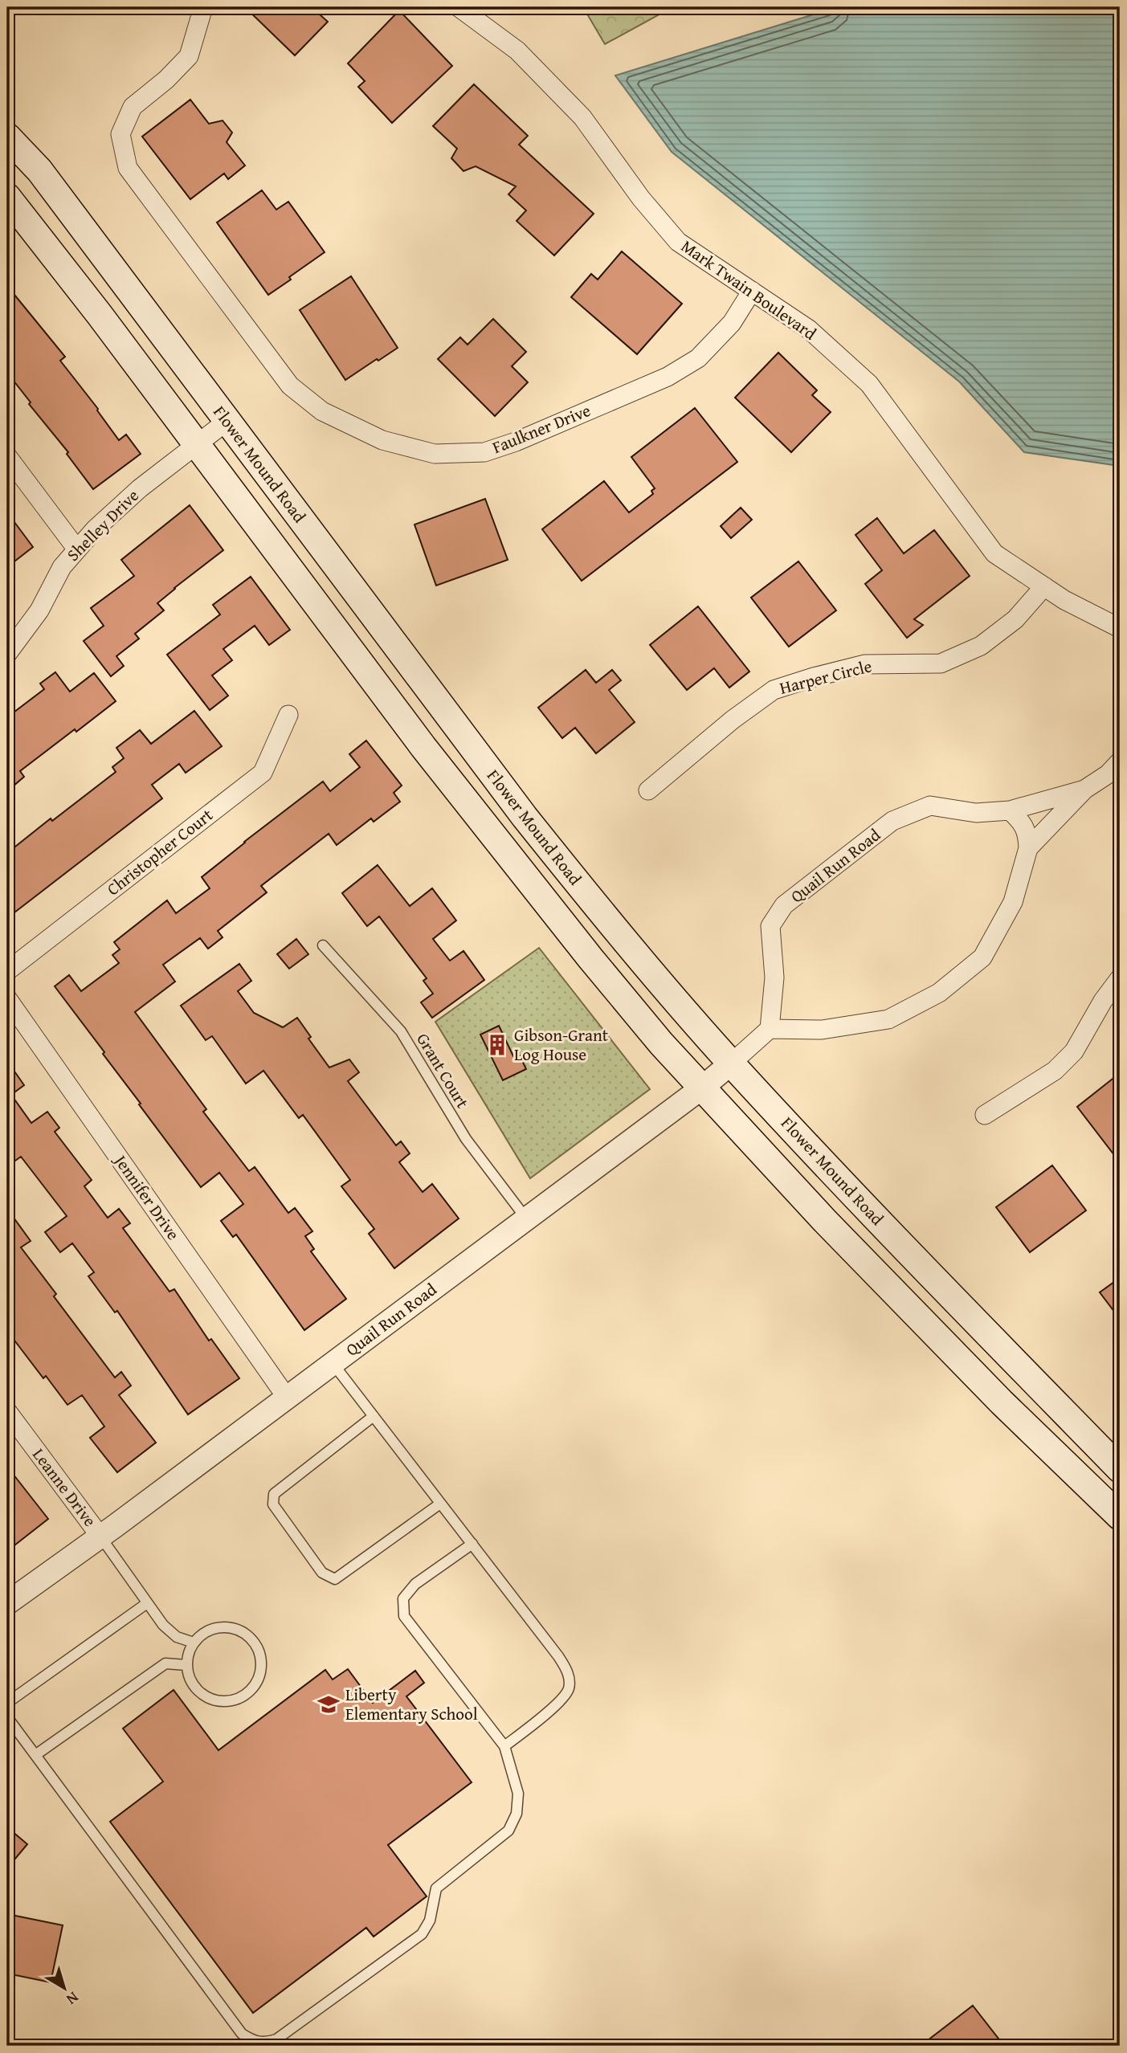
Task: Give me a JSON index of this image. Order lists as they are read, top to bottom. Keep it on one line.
{"streets":{"main road":["Flower Mound Road"],"street":["Mark Twain Boulevard","Faulkner Drive","Shelley Drive","Harper Circle","Christopher Court","Quail Run Road","Jennifer Drive","Leanne Drive"],"lane":["Grant Court"]},"crossings":[["Mark Twain Boulevard","Faulkner Drive"],["Mark Twain Boulevard","Harper Circle"],["Flower Mound Road","Shelley Drive"],["Flower Mound Road","Quail Run Road"],["Quail Run Road","Grant Court"],["Quail Run Road","Jennifer Drive"],["Quail Run Road","Leanne Drive"]],"places":{"building":["Gibson-Grant Log House"],"school or university":["Liberty Elementary School"]},"north":"bottom right"}
